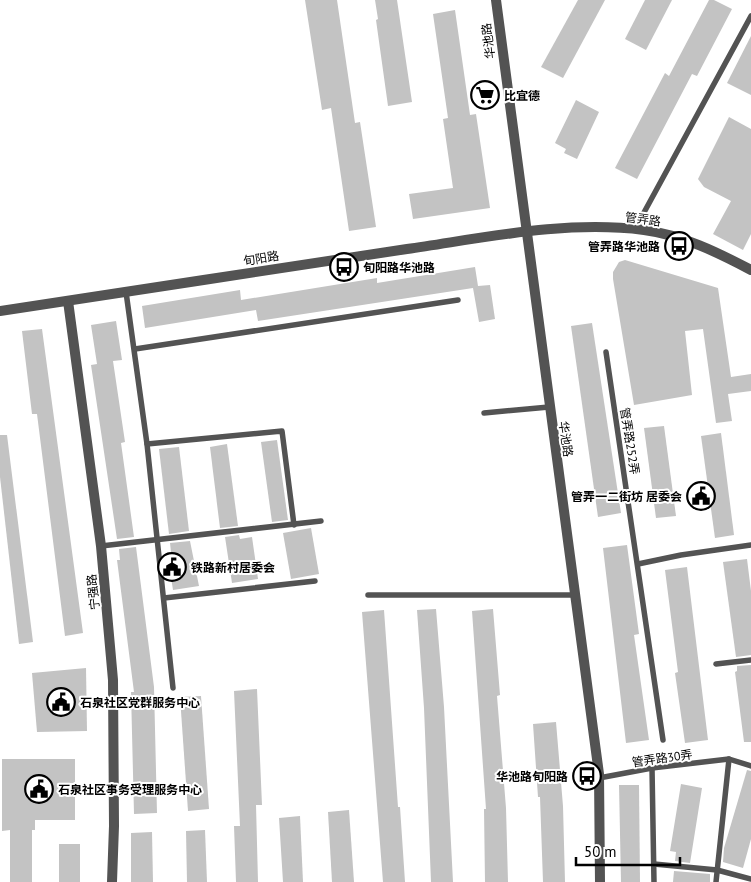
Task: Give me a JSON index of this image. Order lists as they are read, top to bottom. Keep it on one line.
{"streets":{"street":["华池路","管弄路","旬阳路","宁强路"],"lane":["管弄路252弄","管弄路30弄"]},"crossings":[["华池路","管弄路"],["华池路","旬阳路"],["华池路","管弄路30弄"],["管弄路","旬阳路"],["旬阳路","宁强路"]],"places":{"supermarket":["比宜德"],"bus stop":["管弄路华池路","旬阳路华池路","华池路旬阳路"],"public building":["管弄一二街坊 居委会","铁路新村居委会","石泉社区党群服务中心","石泉社区事务受理服务中心"]},"scale_bar":"50 m"}
